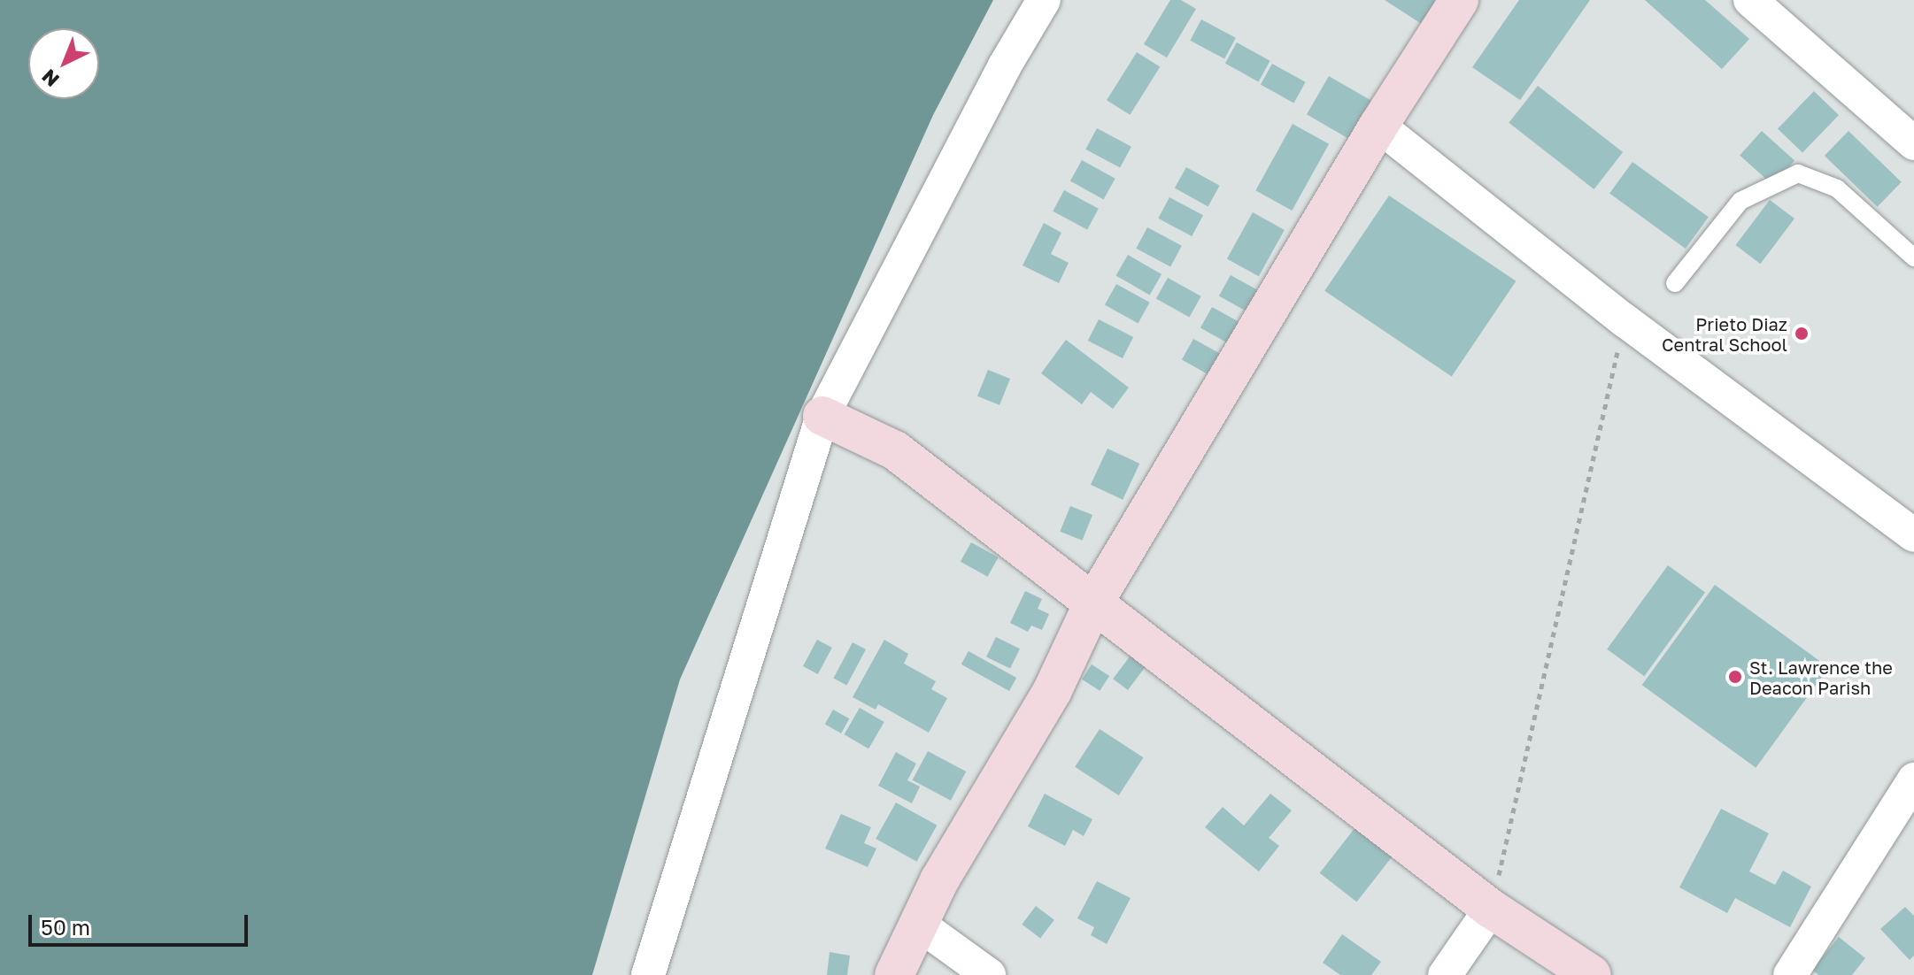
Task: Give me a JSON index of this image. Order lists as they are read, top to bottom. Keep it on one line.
{"places":["Prieto Diaz Central School","St. Lawrence the Deacon Parish"],"scale_bar":"50 m","north":"bottom left"}
